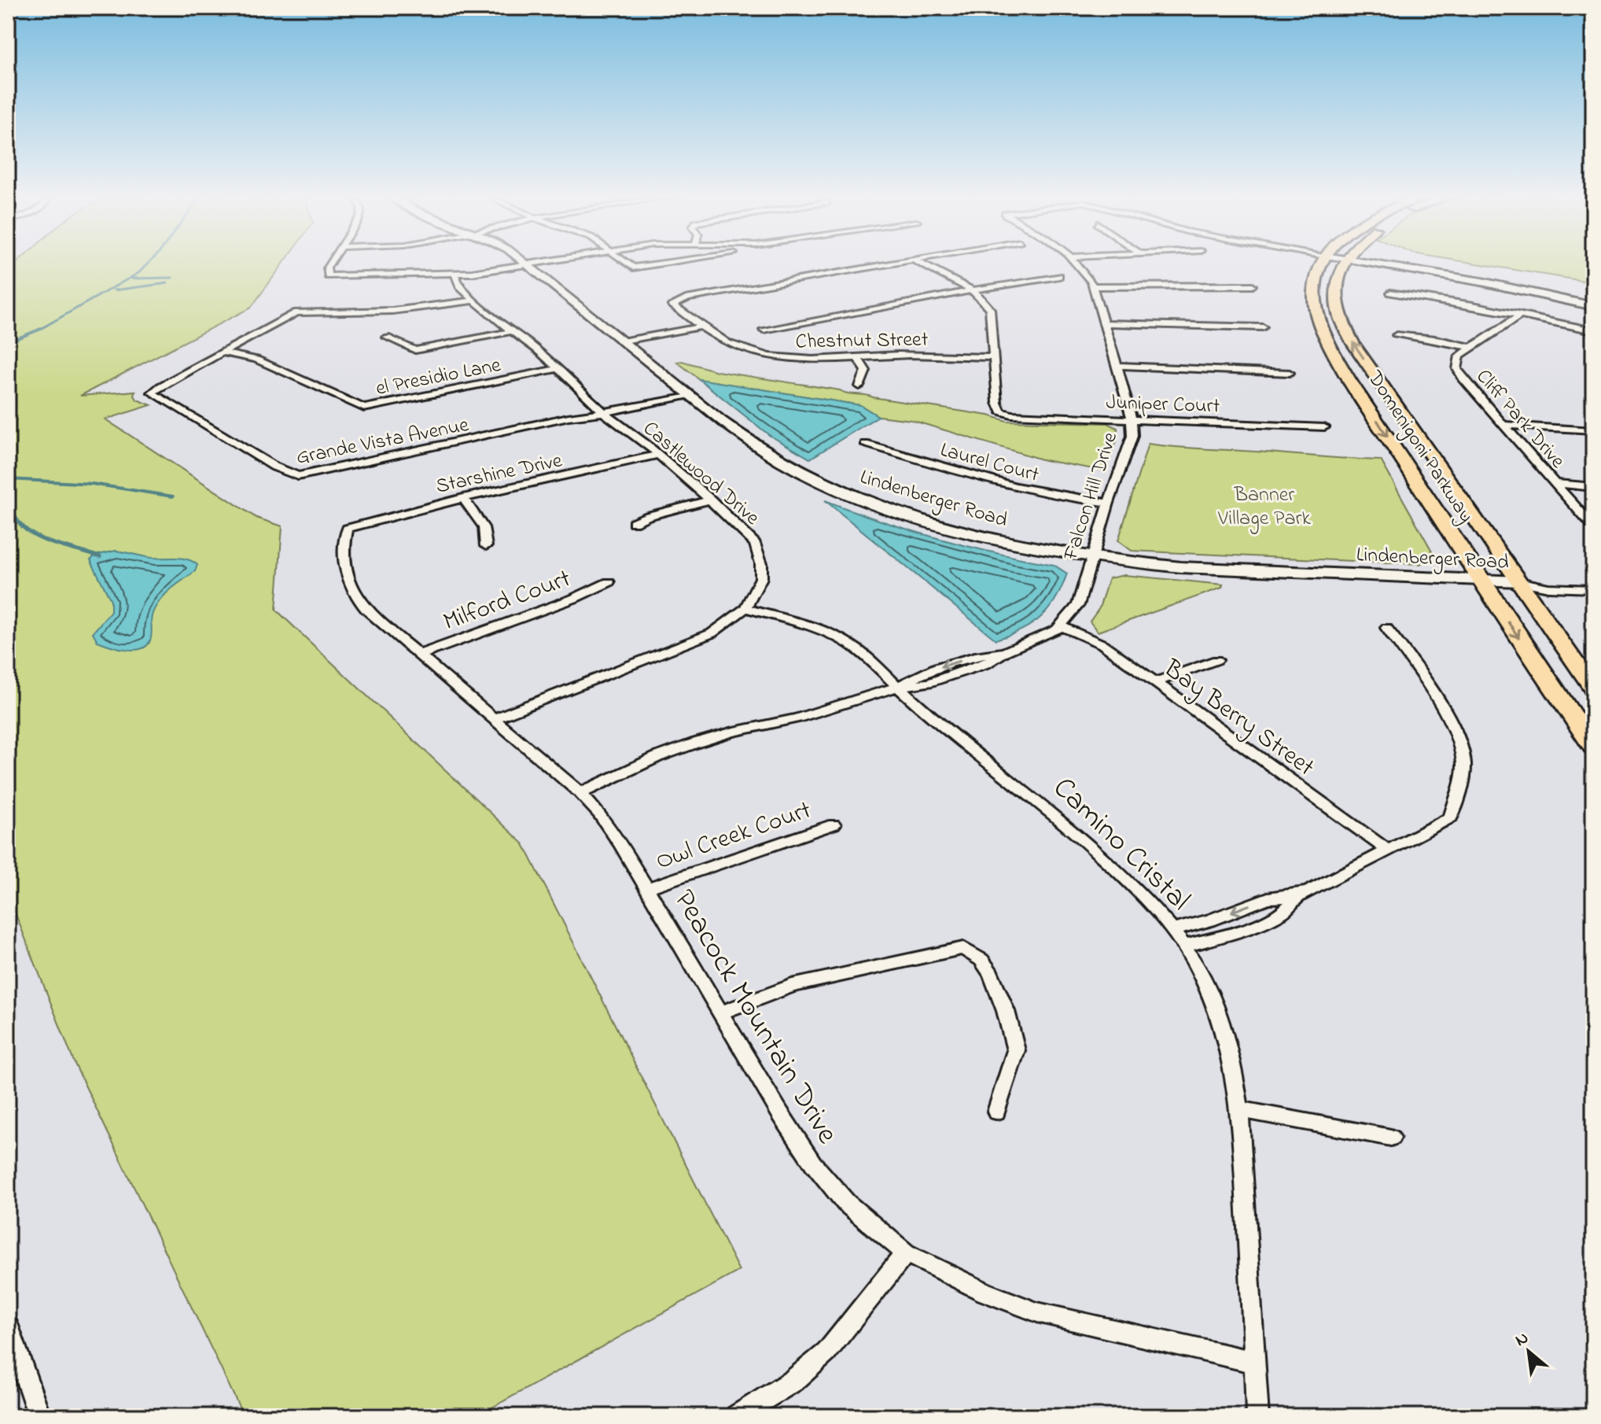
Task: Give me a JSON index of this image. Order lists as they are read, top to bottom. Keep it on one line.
{"streets":{"main road":["Domenigoni Parkway"],"street":["Chestnut Street","el Presidio Lane","Juniper Court","Cliff Park Drive","Grande Vista Avenue","Laurel Court","Starshine Drive","Castlewood Drive","Falcon Hill Drive","Lindenberger Road","Milford Court","Bay Berry Street","Owl Creek Court","Camino Cristal","Peacock Mountain Drive"]},"crossings":[["Chestnut Street","Juniper Court"],["el Presidio Lane","Grande Vista Avenue"],["el Presidio Lane","Castlewood Drive"],["Juniper Court","Falcon Hill Drive"],["Grande Vista Avenue","Castlewood Drive"],["Grande Vista Avenue","Lindenberger Road"],["Domenigoni Parkway","Lindenberger Road"],["Laurel Court","Falcon Hill Drive"],["Starshine Drive","Castlewood Drive"],["Starshine Drive","Peacock Mountain Drive"],["Castlewood Drive","Camino Cristal"],["Castlewood Drive","Peacock Mountain Drive"],["Falcon Hill Drive","Lindenberger Road"],["Falcon Hill Drive","Bay Berry Street"],["Falcon Hill Drive","Camino Cristal"],["Falcon Hill Drive","Peacock Mountain Drive"],["Milford Court","Peacock Mountain Drive"],["Owl Creek Court","Peacock Mountain Drive"],["Camino Cristal","Peacock Mountain Drive"]],"parks":["Banner Village Park"],"north":"top left"}
